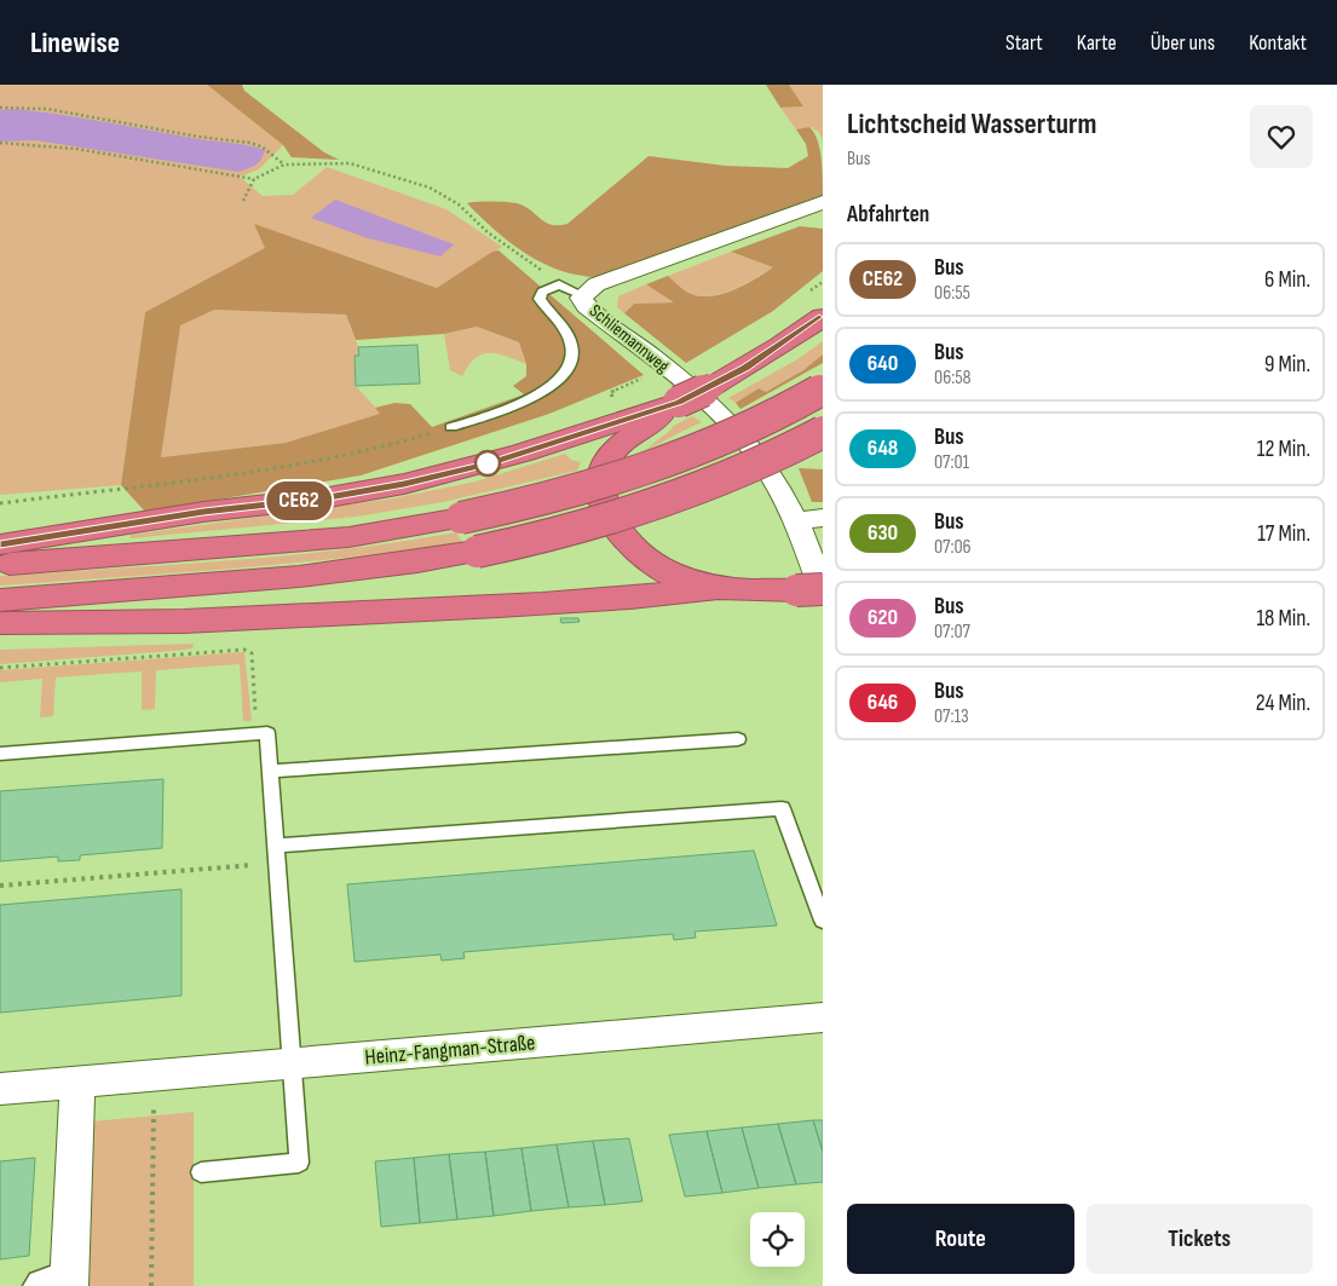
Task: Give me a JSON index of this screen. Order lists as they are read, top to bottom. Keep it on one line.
{"streets":{"street":["Schliemannweg","Heinz-Fangman-Straße"]},"lines":["bus line CE62"],"page":{"header":"Linewise","nav":["Start","Karte","Über uns","Kontakt"],"on_map":"CE62","heading":[["Lichtscheid Wasserturm","Bus"],"Abfahrten"],"list":[{"mark":"CE62","name":"Bus","note":"06:55","value":"6 Min."},{"mark":"640","name":"Bus","note":"06:58","value":"9 Min."},{"mark":"648","name":"Bus","note":"07:01","value":"12 Min."},{"mark":"630","name":"Bus","note":"07:06","value":"17 Min."},{"mark":"620","name":"Bus","note":"07:07","value":"18 Min."},{"mark":"646","name":"Bus","note":"07:13","value":"24 Min."}],"buttons":["Route","Tickets"]}}
